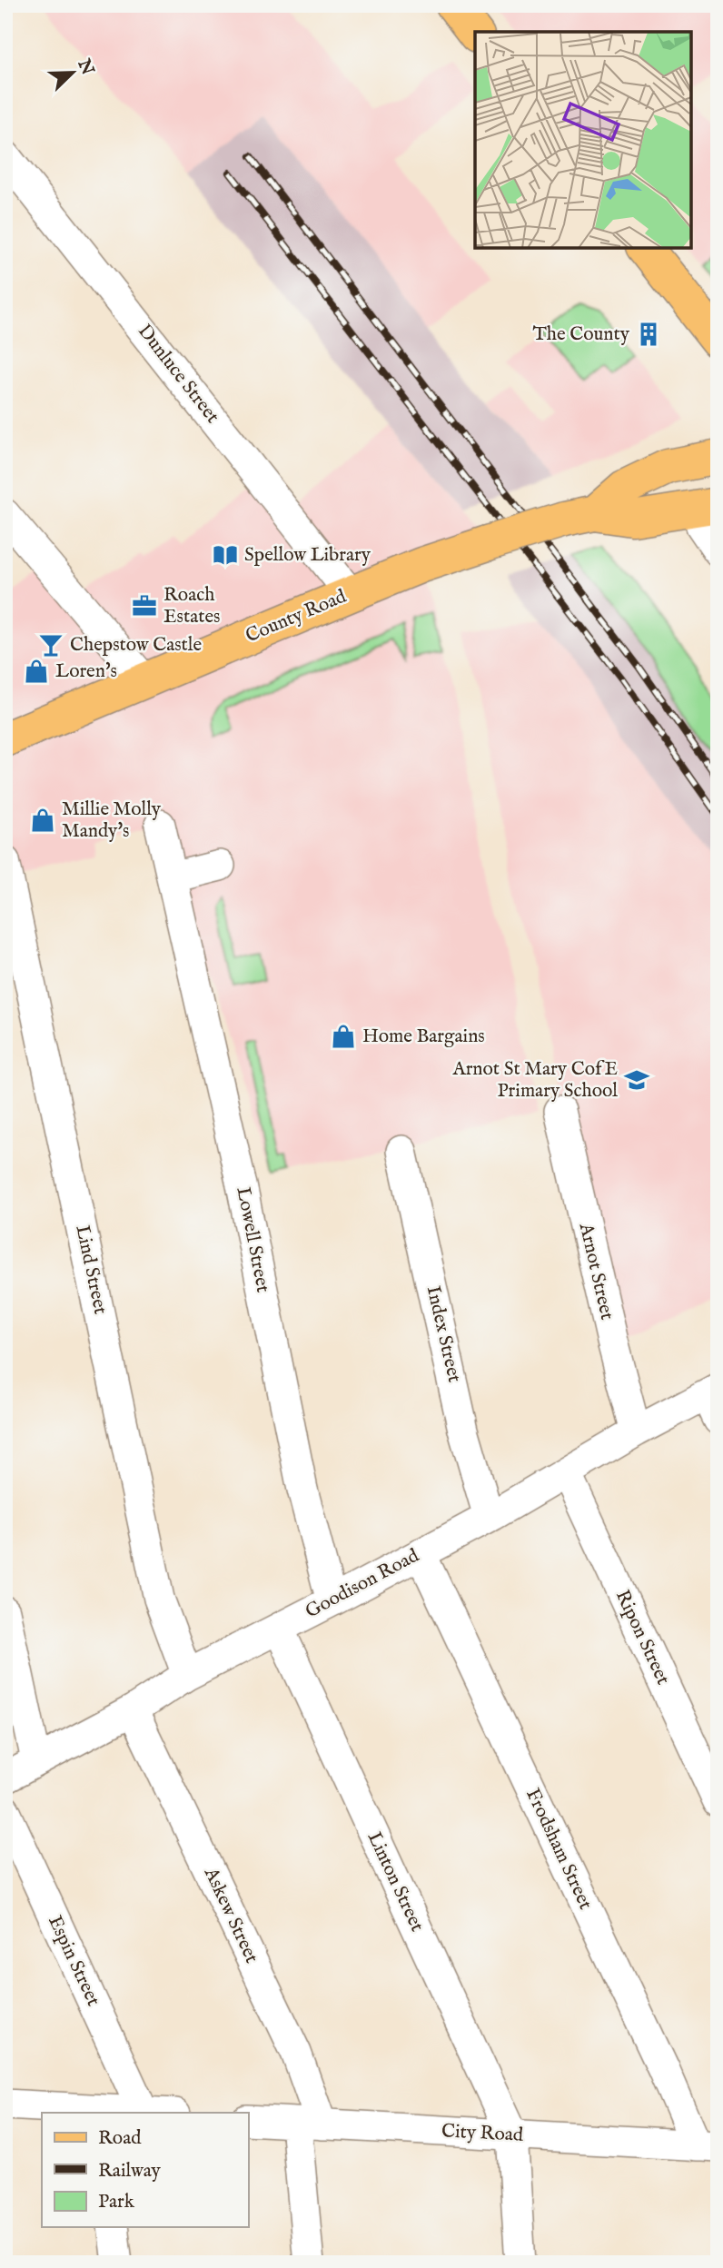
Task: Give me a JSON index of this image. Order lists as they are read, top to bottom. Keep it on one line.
{"streets":{"main road":["County Road"],"street":["Dunluce Street","Lowell Street","Lind Street","Arnot Street","Index Street","Goodison Road","Ripon Street","Frodsham Street","Linton Street","Askew Street","Espin Street","City Road"]},"crossings":[["Dunluce Street","County Road"],["Lowell Street","Goodison Road"],["Lind Street","Goodison Road"],["Arnot Street","Goodison Road"],["Index Street","Goodison Road"],["Goodison Road","Ripon Street"],["Goodison Road","Frodsham Street"],["Goodison Road","Linton Street"],["Goodison Road","Askew Street"],["Frodsham Street","City Road"],["Linton Street","City Road"],["Askew Street","City Road"]],"places":{"building":["The County"],"library":["Spellow Library"],"office":["Roach Estates"],"bar":["Chepstow Castle"],"shop":["Loren's","Millie Molly Mandy's","Home Bargains"],"school or university":["Arnot St Mary CofE Primary School"]},"legend":["Road","Railway","Park"],"north":"top right"}
